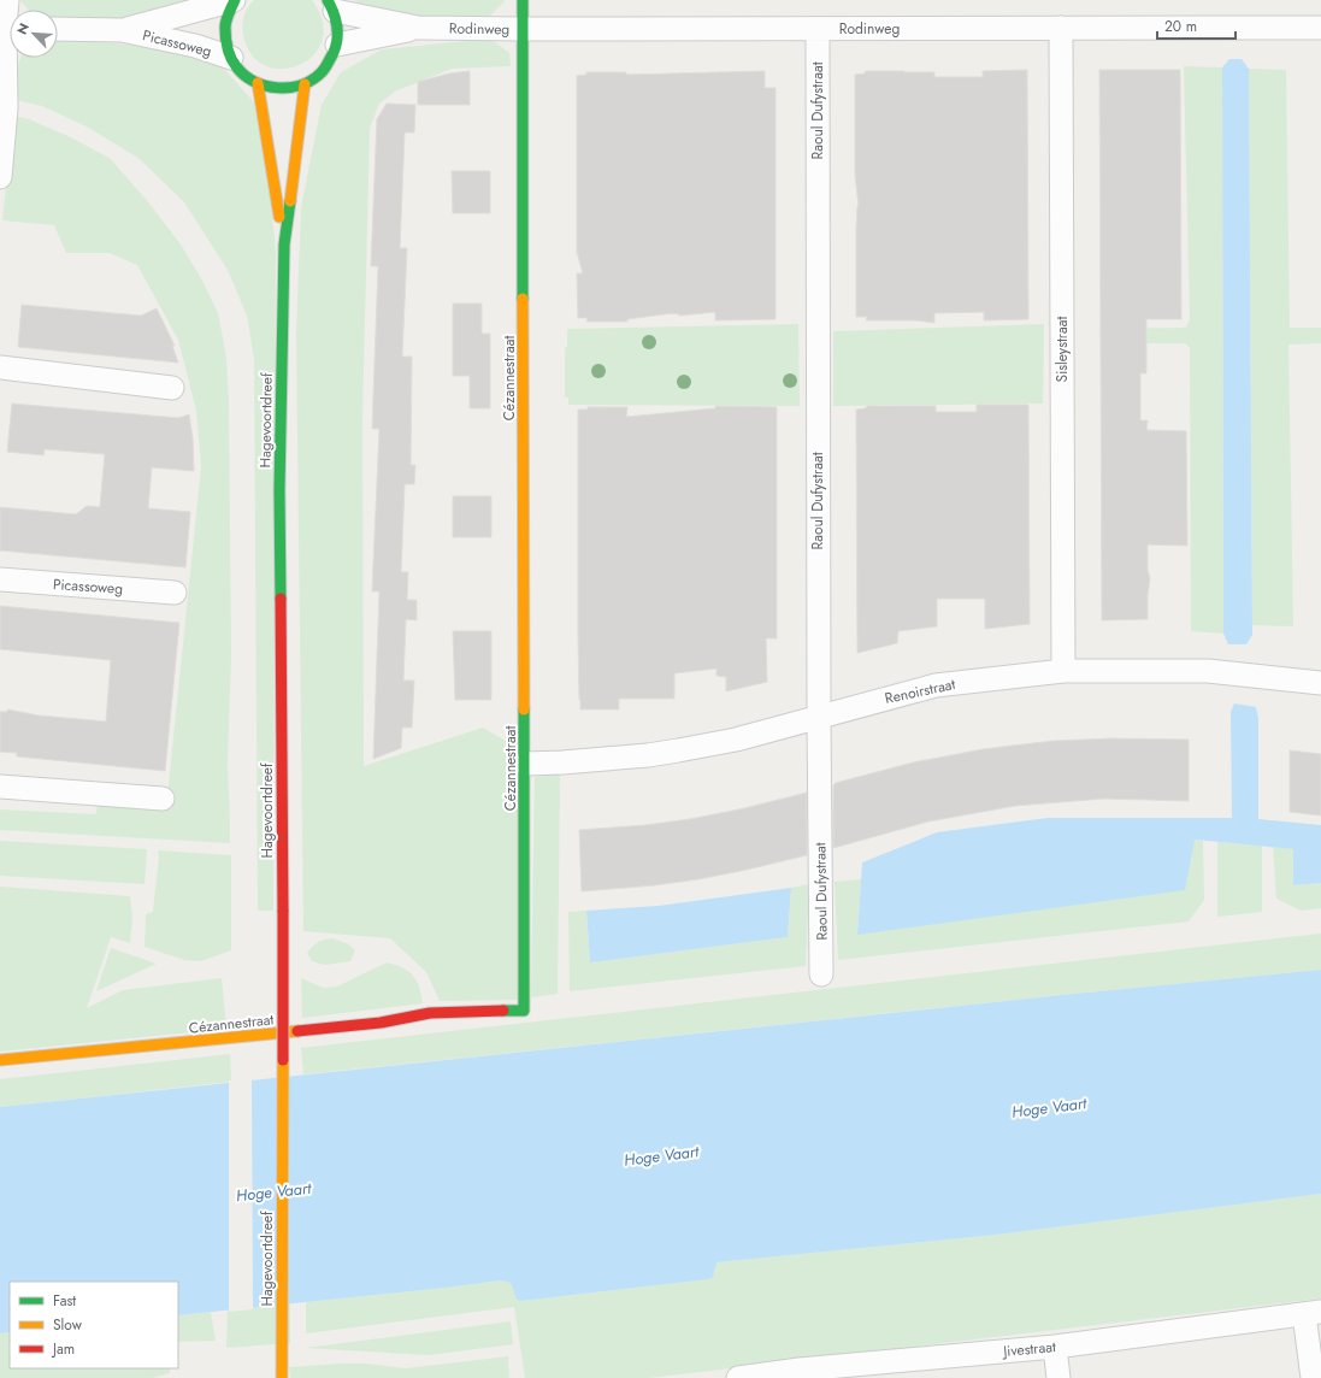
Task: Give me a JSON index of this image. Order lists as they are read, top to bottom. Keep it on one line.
{"streets":{"main road":["Cézannestraat","Hagevoortdreef"],"street":["Rodinweg","Picassoweg","Raoul Dufystraat","Sisleystraat","Renoirstraat","Jivestraat"]},"crossings":[["Rodinweg","Raoul Dufystraat"],["Rodinweg","Sisleystraat"],["Rodinweg","Cézannestraat"],["Raoul Dufystraat","Renoirstraat"],["Sisleystraat","Renoirstraat"],["Cézannestraat","Renoirstraat"]],"water":["Hoge Vaart"],"legend":["Fast","Slow","Jam"],"scale_bar":"20 m","north":"top left"}
